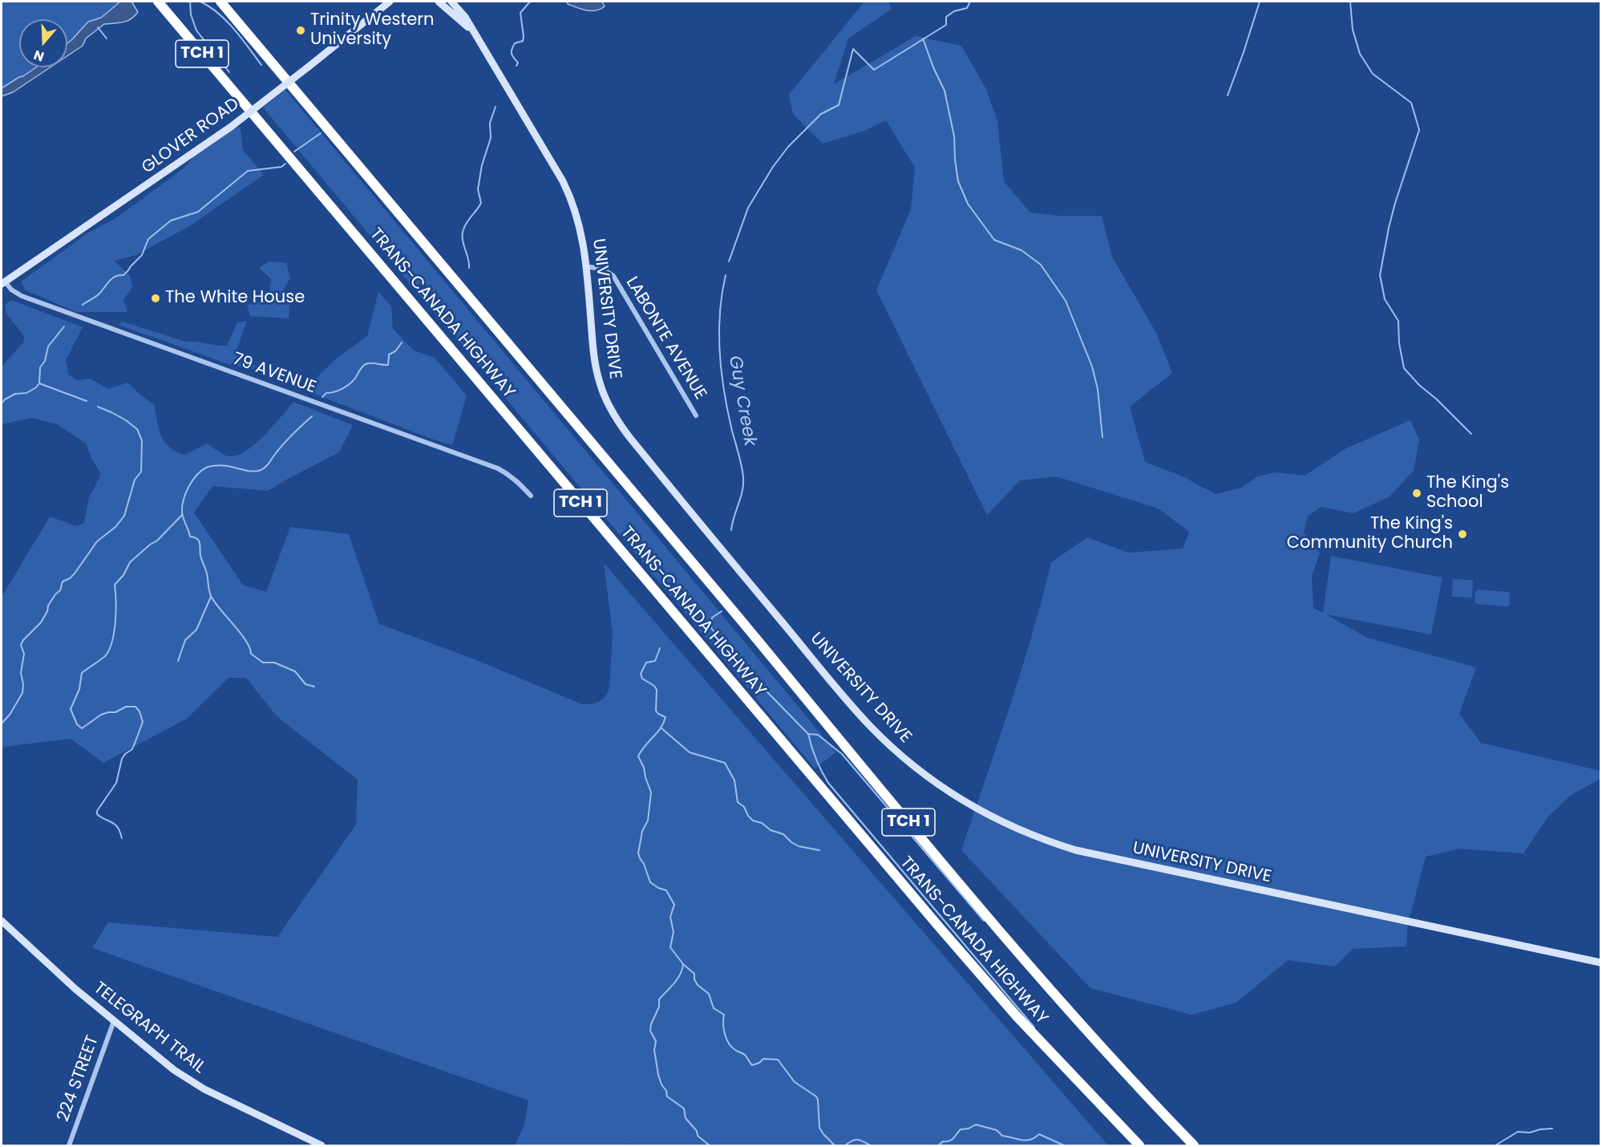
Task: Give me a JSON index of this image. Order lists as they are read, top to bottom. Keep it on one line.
{"streets":{"highway":["TCH 1","TRANS-CANADA HIGHWAY"],"street":["GLOVER ROAD","UNIVERSITY DRIVE","LABONTE AVENUE","79 AVENUE","TELEGRAPH TRAIL","224 STREET"]},"crossings":[["GLOVER ROAD","79 AVENUE"],["UNIVERSITY DRIVE","LABONTE AVENUE"],["TELEGRAPH TRAIL","224 STREET"]],"water":["Guy Creek"],"places":["Trinity Western University","The White House","The King's School","The King's Community Church"],"north":"bottom"}
